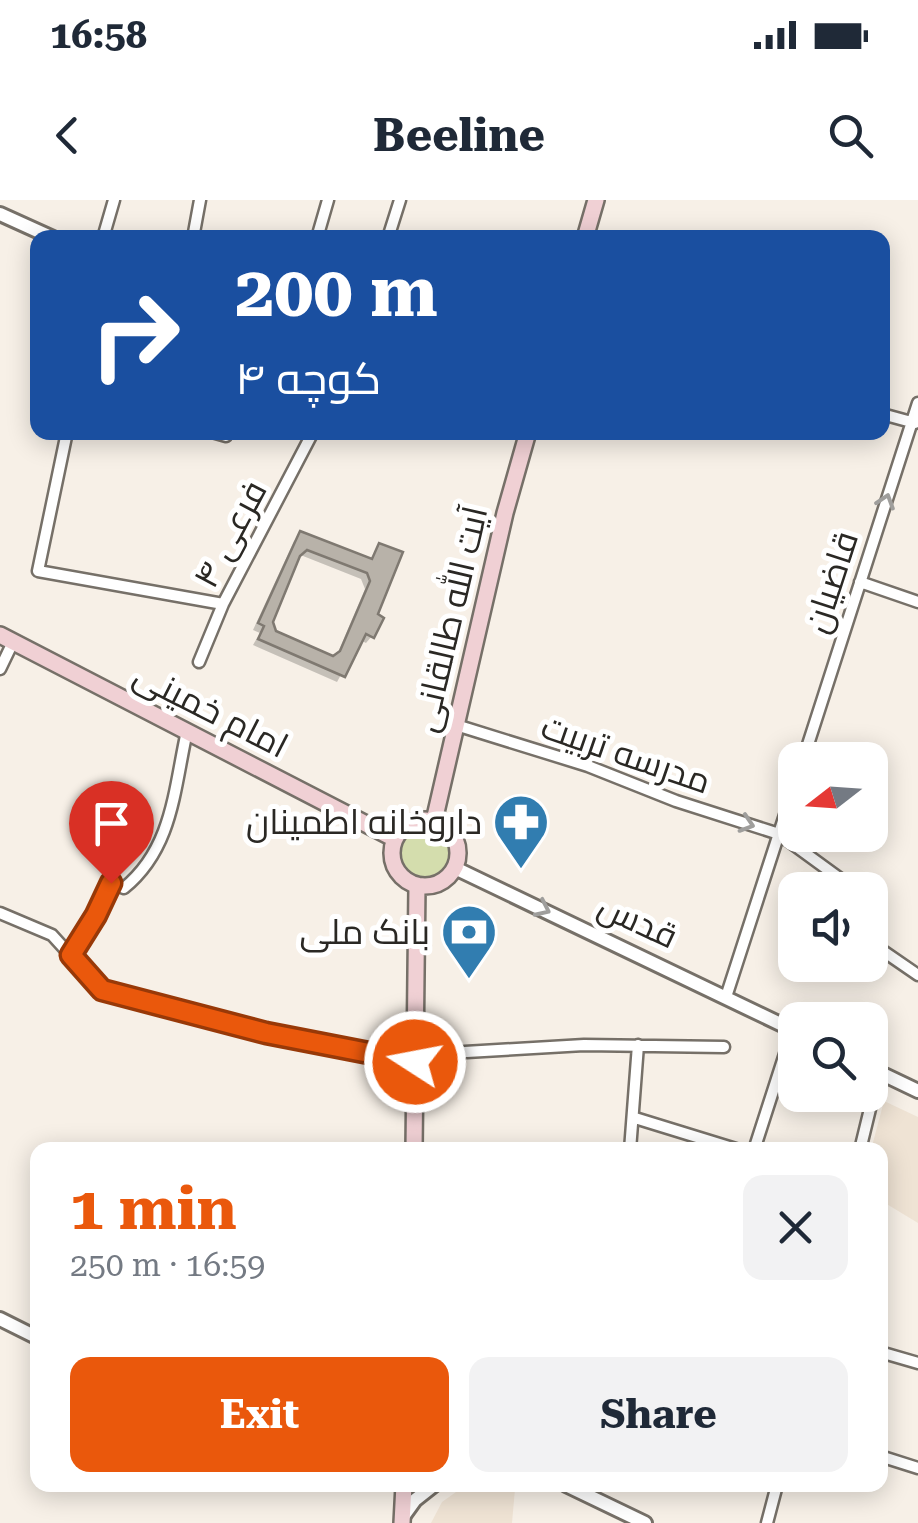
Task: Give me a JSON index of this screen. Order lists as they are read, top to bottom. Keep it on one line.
{"streets":{"main road":["آیت الله طالقانی","امام خمینی"],"street":["فرعی ۴","قاضیان","مدرسه تربیت","قدس"]},"crossings":[["آیت الله طالقانی","امام خمینی"],["آیت الله طالقانی","مدرسه تربیت"],["آیت الله طالقانی","قدس"],["امام خمینی","قدس"]],"one_way":["قاضیان","مدرسه تربیت","قدس"],"places":{"pharmacy":["داروخانه اطمینان"],"bank":["بانک ملی"]},"north":"left","page":{"status":"16:58","header":"Beeline","turn":["200 m","کوچه ۴"],"heading":["1 min","250 m · 16:59"],"buttons":["Exit","Share"]}}
